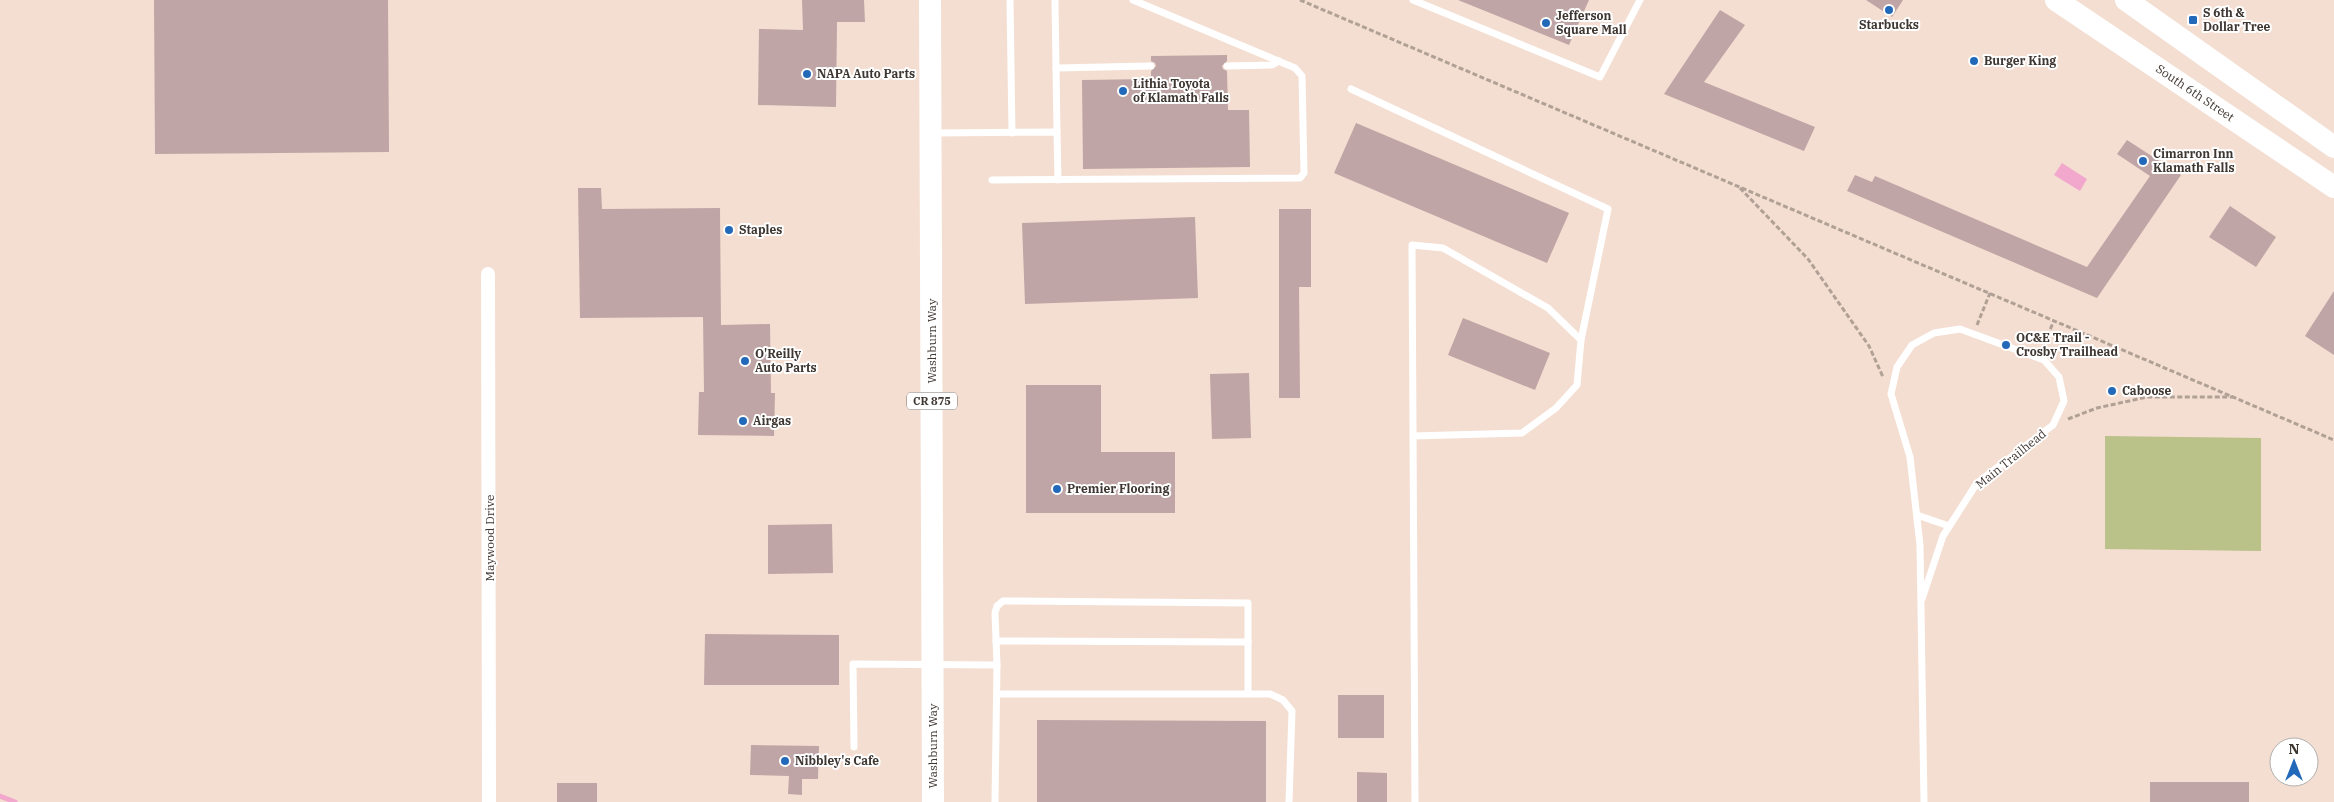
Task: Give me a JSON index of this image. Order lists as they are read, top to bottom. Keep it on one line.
{"streets":{"main road":["South 6th Street","Washburn Way","CR 875"],"street":["Maywood Drive"],"lane":["Main Trailhead"]},"places":{"other":["Starbucks","Jefferson Square Mall","Burger King","NAPA Auto Parts","Lithia Toyota of Klamath Falls","Cimarron Inn Klamath Falls","Staples","OC&E Trail - Crosby Trailhead","O'Reilly Auto Parts","Caboose","Airgas","Premier Flooring","Nibbley's Cafe"],"transit":["S 6th & Dollar Tree"]},"north":"top"}
